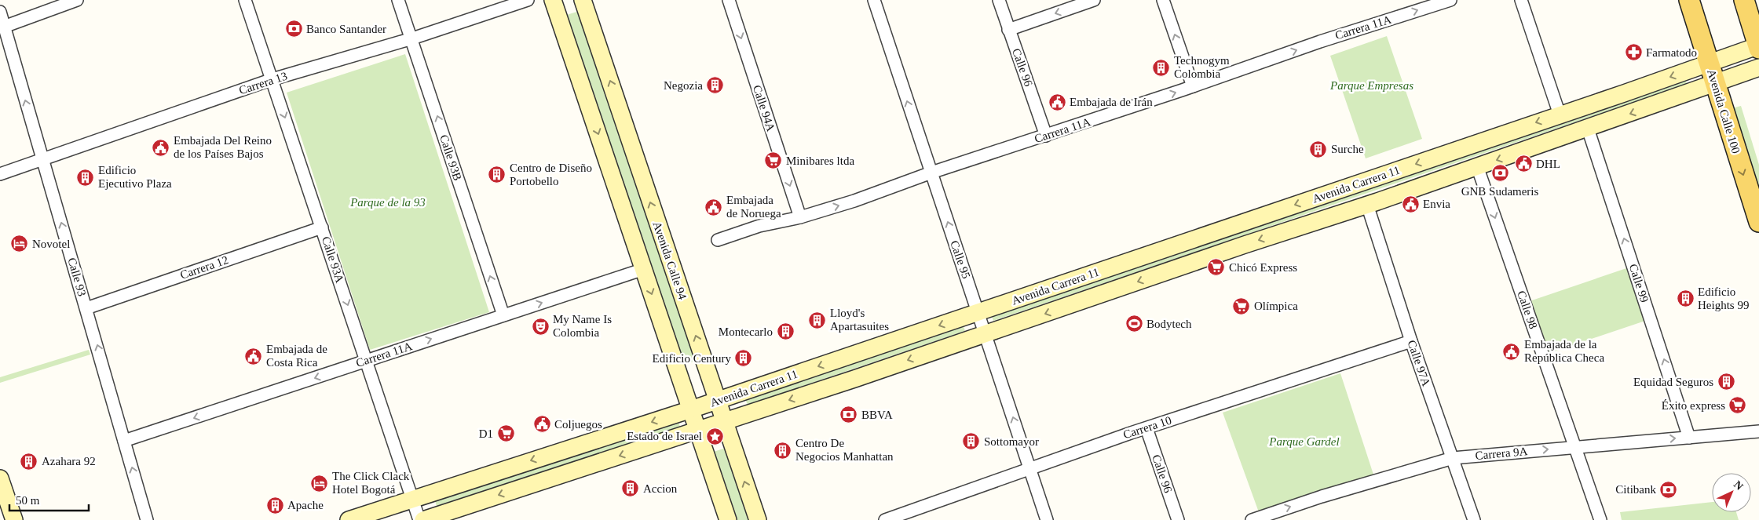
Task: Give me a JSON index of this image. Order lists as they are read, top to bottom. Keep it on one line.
{"streets":{"main road":["Avenida Calle 100","Avenida Carrera 11","Avenida Calle 94"],"street":["Carrera 11A","Calle 96","Carrera 13","Calle 94A","Calle 93B","Calle 93A","Calle 95","Carrera 12","Calle 93","Calle 99","Calle 98","Calle 97A","Carrera 10","Carrera 9A"]},"crossings":[["Carrera 11A","Calle 96"],["Carrera 11A","Calle 94A"],["Carrera 11A","Calle 93B"],["Carrera 11A","Calle 93A"],["Carrera 11A","Calle 95"],["Carrera 11A","Calle 93"],["Calle 96","Carrera 10"],["Carrera 13","Calle 93B"],["Carrera 13","Calle 93A"],["Carrera 13","Calle 93"],["Avenida Calle 100","Avenida Carrera 11"],["Avenida Carrera 11","Calle 93A"],["Avenida Carrera 11","Calle 95"],["Avenida Carrera 11","Avenida Calle 94"],["Avenida Carrera 11","Calle 99"],["Avenida Carrera 11","Calle 98"],["Avenida Carrera 11","Calle 97A"],["Calle 93A","Carrera 12"],["Calle 95","Carrera 10"],["Carrera 12","Calle 93"],["Calle 99","Carrera 9A"],["Calle 98","Carrera 9A"],["Calle 97A","Carrera 10"],["Calle 97A","Carrera 9A"]],"one_way":["Calle 94A","Avenida Calle 100","Calle 93B","Avenida Carrera 11","Calle 93A","Calle 95","Calle 93","Calle 99","Calle 98","Carrera 9A"],"parks":["Parque Empresas","Parque de la 93","Parque Gardel"],"places":{"bank":["Banco Santander","GNB Sudameris","BBVA","Citibank"],"pharmacy":["Farmatodo"],"building":["Technogym Colombia","Negozia","Surche","Centro de Diseño Portobello","Edificio Ejecutivo Plaza","Edificio Heights 99","Lloyd's Apartasuites","Montecarlo","Edificio Century","Equidad Seguros","Sottomayor","Centro De Negocios Manhattan","Azahara 92","Accion","Apache"],"public building":["Embajada de Irán","Embajada Del Reino de los Países Bajos","DHL","Envia","Embajada de Noruega","Embajada de la República Checa","Embajada de Costa Rica","Coljuegos"],"supermarket":["Minibares ltda","Chicó Express","Olímpica","Éxito express","D1"],"hotel":["Novotel","The Click Clack Hotel Bogotá"],"sports":["Bodytech"],"theatre":["My Name Is Colombia"],"place":["Estado de Israel"]},"scale_bar":"50 m","north":"top right"}
